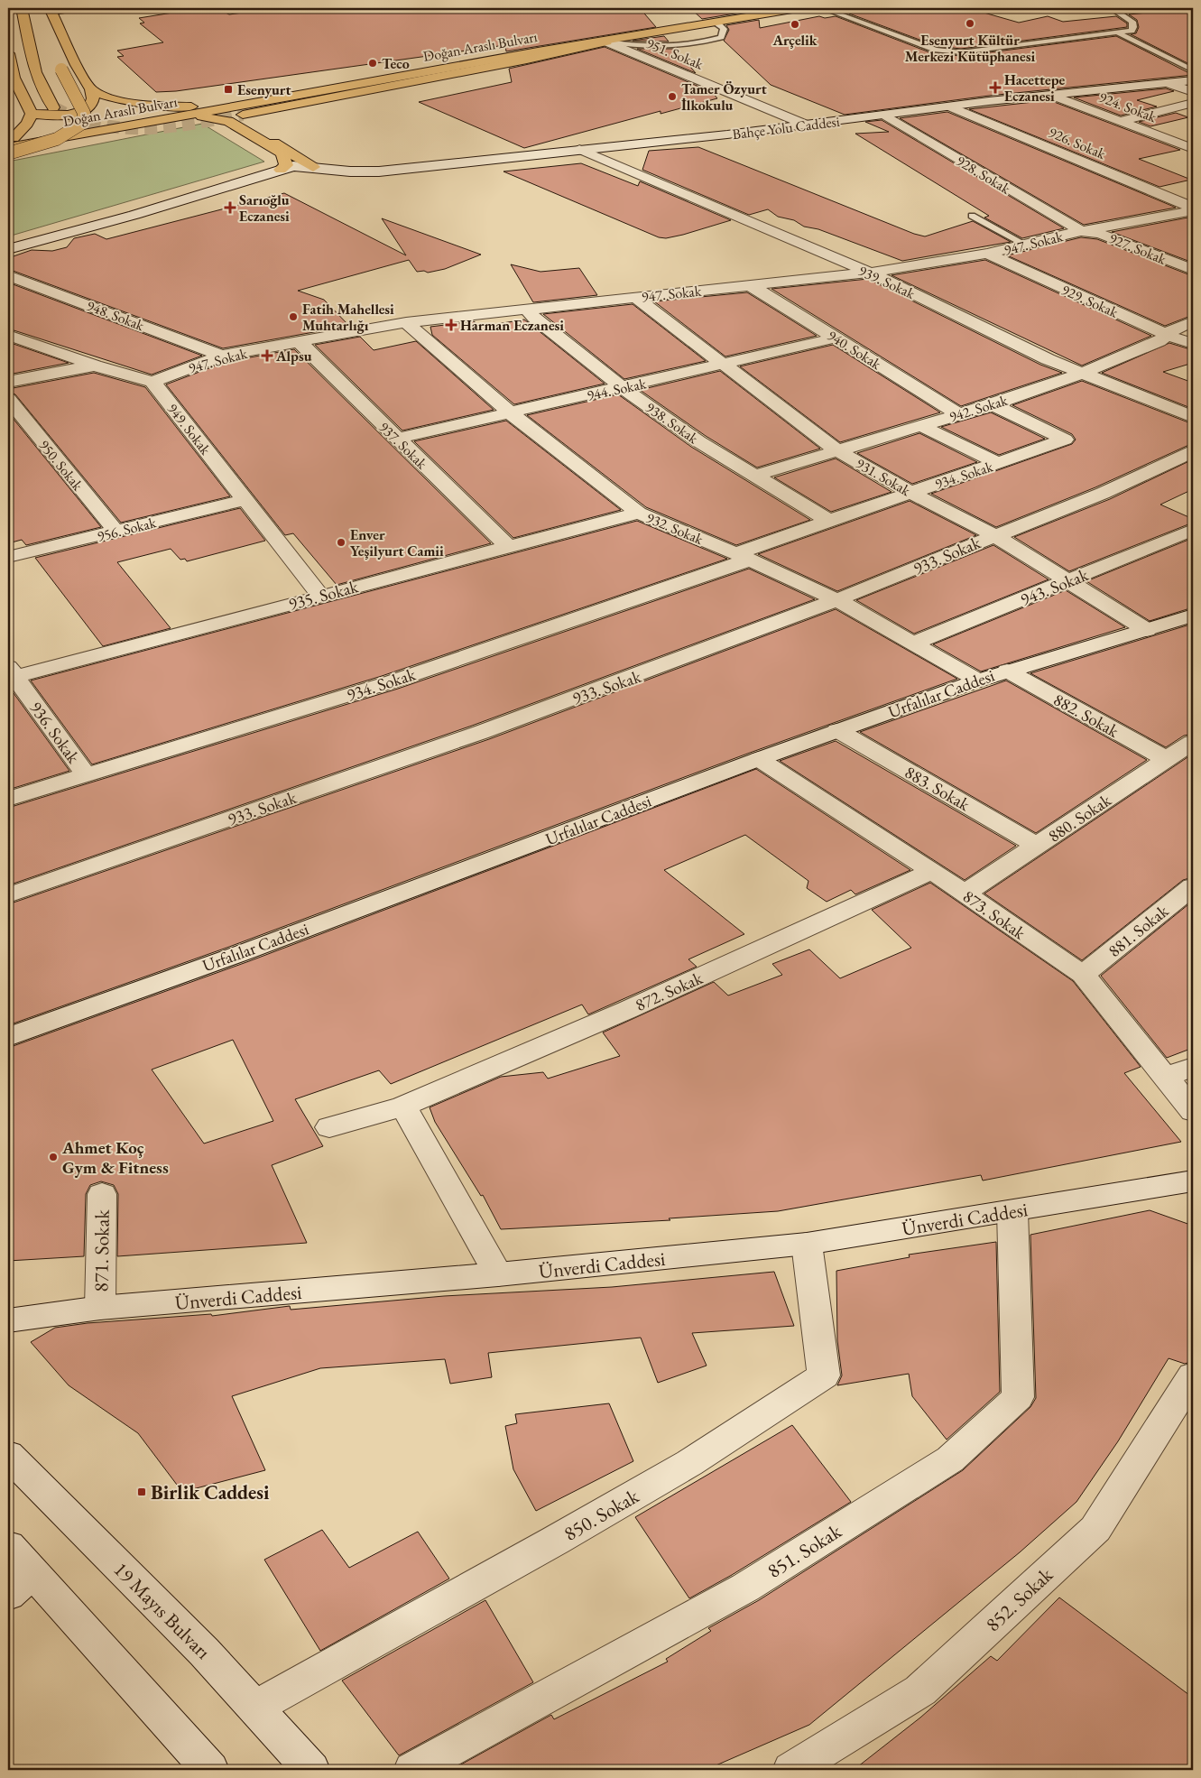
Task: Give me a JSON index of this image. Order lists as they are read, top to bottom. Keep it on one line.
{"streets":{"main road":["Doğan Araslı Bulvarı"],"street":["951. Sokak","924. Sokak","Bahçe Yolu Caddesi","926. Sokak","928. Sokak","947. Sokak","927. Sokak","939. Sokak","929. Sokak","948. Sokak","940. Sokak","944. Sokak","942. Sokak","938. Sokak","949. Sokak","937. Sokak","950. Sokak","934. Sokak","931. Sokak","932. Sokak","956. Sokak","933. Sokak","943. Sokak","935. Sokak","Urfalılar Caddesi","882. Sokak","936. Sokak","883. Sokak","880. Sokak","873. Sokak","881. Sokak","872. Sokak","Ünverdi Caddesi","871. Sokak","850. Sokak","851. Sokak","852. Sokak","19 Mayıs Bulvarı"]},"crossings":[["Doğan Araslı Bulvarı","951. Sokak"],["951. Sokak","Bahçe Yolu Caddesi"],["924. Sokak","Bahçe Yolu Caddesi"],["Bahçe Yolu Caddesi","926. Sokak"],["Bahçe Yolu Caddesi","928. Sokak"],["Bahçe Yolu Caddesi","939. Sokak"],["926. Sokak","947. Sokak"],["928. Sokak","947. Sokak"],["928. Sokak","927. Sokak"],["947. Sokak","927. Sokak"],["947. Sokak","939. Sokak"],["947. Sokak","929. Sokak"],["947. Sokak","948. Sokak"],["947. Sokak","940. Sokak"],["947. Sokak","938. Sokak"],["947. Sokak","949. Sokak"],["947. Sokak","937. Sokak"],["947. Sokak","931. Sokak"],["947. Sokak","932. Sokak"],["939. Sokak","942. Sokak"],["929. Sokak","942. Sokak"],["940. Sokak","944. Sokak"],["940. Sokak","942. Sokak"],["944. Sokak","938. Sokak"],["944. Sokak","937. Sokak"],["944. Sokak","931. Sokak"],["944. Sokak","932. Sokak"],["942. Sokak","938. Sokak"],["942. Sokak","934. Sokak"],["942. Sokak","931. Sokak"],["938. Sokak","934. Sokak"],["949. Sokak","956. Sokak"],["949. Sokak","935. Sokak"],["937. Sokak","935. Sokak"],["950. Sokak","956. Sokak"],["934. Sokak","931. Sokak"],["934. Sokak","932. Sokak"],["934. Sokak","936. Sokak"],["931. Sokak","933. Sokak"],["931. Sokak","943. Sokak"],["931. Sokak","Urfalılar Caddesi"],["932. Sokak","933. Sokak"],["932. Sokak","943. Sokak"],["932. Sokak","935. Sokak"],["932. Sokak","Urfalılar Caddesi"],["935. Sokak","936. Sokak"],["Urfalılar Caddesi","882. Sokak"],["Urfalılar Caddesi","883. Sokak"],["Urfalılar Caddesi","873. Sokak"],["882. Sokak","880. Sokak"],["883. Sokak","880. Sokak"],["880. Sokak","873. Sokak"],["873. Sokak","881. Sokak"],["873. Sokak","872. Sokak"],["Ünverdi Caddesi","871. Sokak"],["Ünverdi Caddesi","850. Sokak"],["Ünverdi Caddesi","851. Sokak"],["850. Sokak","19 Mayıs Bulvarı"]],"places":{"other":["Esenyurt Kültür Merkezi Kütüphanesi","Arçelik","Teco","Tamer Özyurt İlkokulu","Fatih Mahellesi Muhtarlığı","Enver Yeşilyurt Camii","Ahmet Koç Gym & Fitness"],"health":["Hacettepe Eczanesi","Sarıoğlu Eczanesi","Harman Eczanesi","Alpsu"],"transit":["Esenyurt","Birlik Caddesi"]}}
